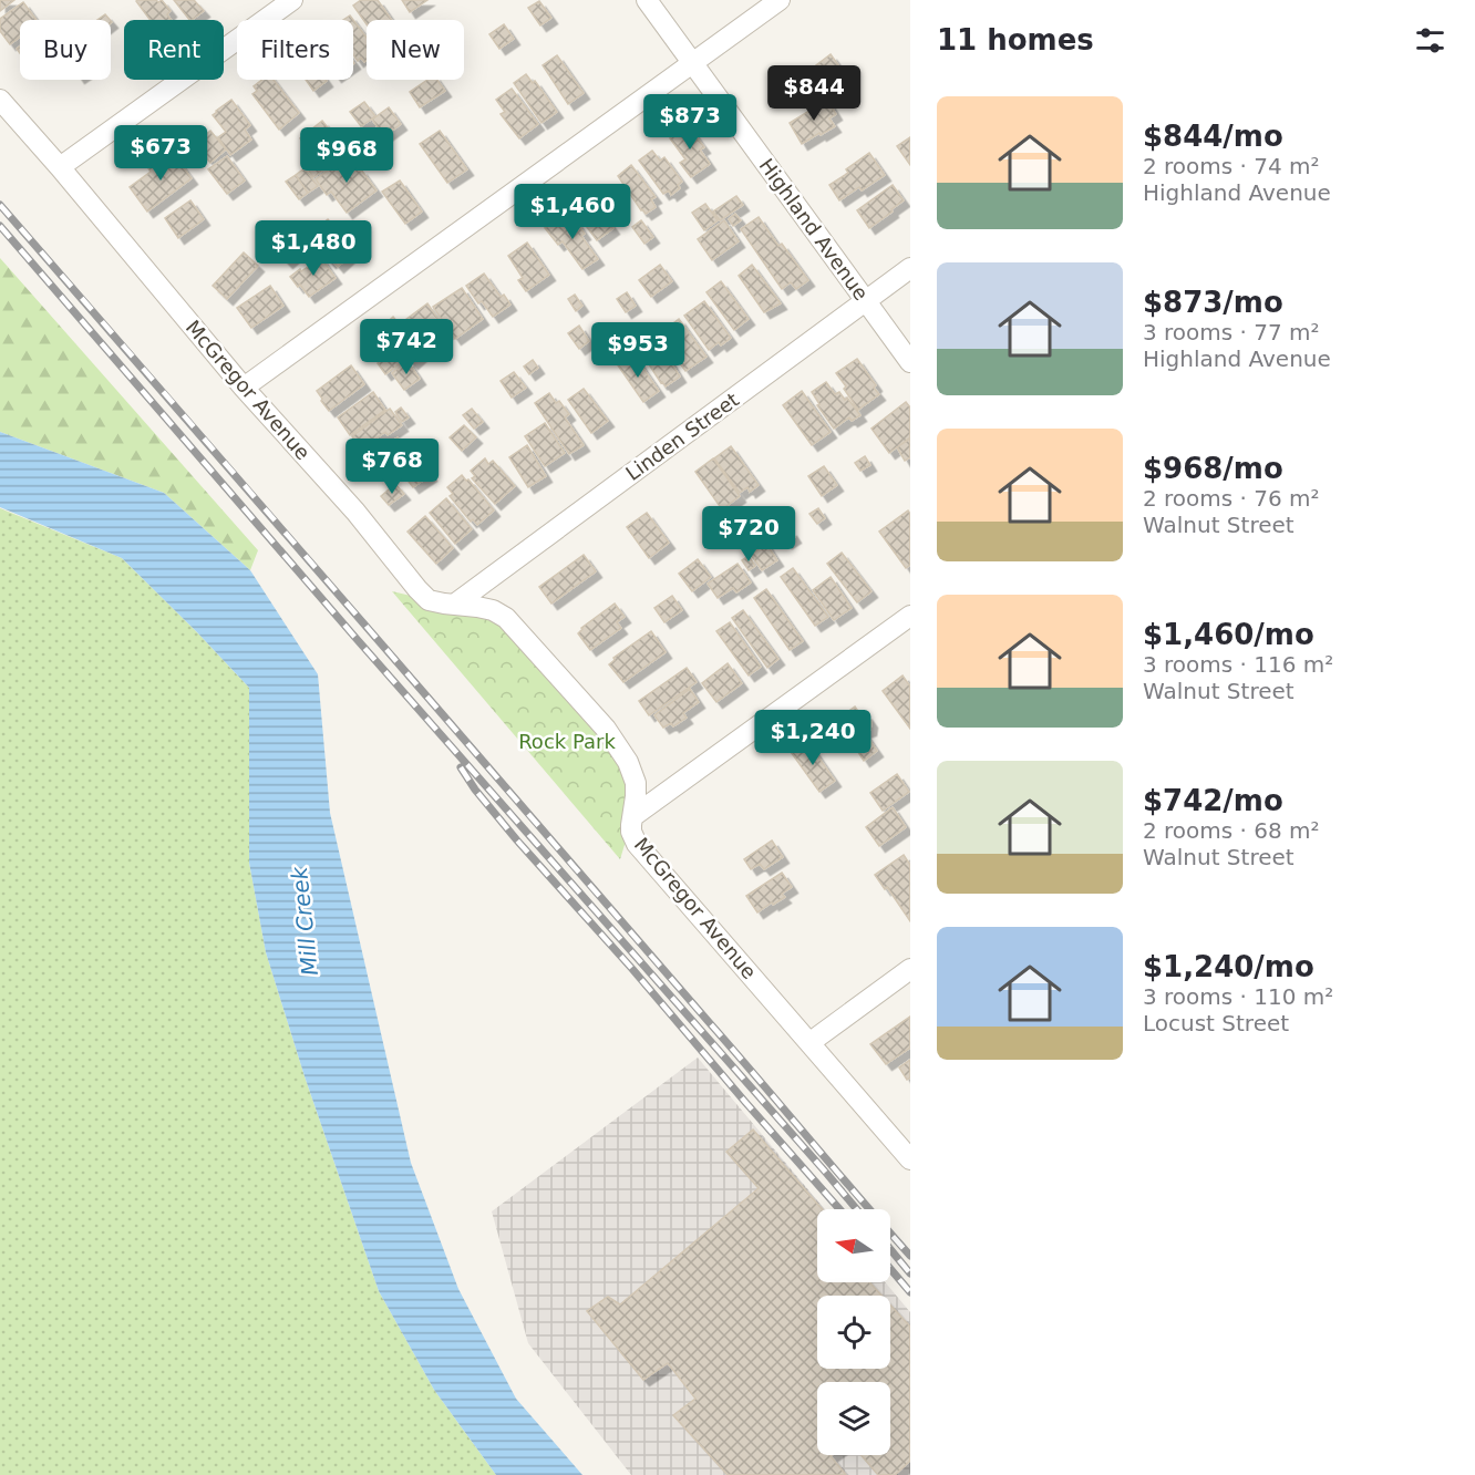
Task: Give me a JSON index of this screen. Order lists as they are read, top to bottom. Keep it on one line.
{"streets":{"street":["Highland Avenue","McGregor Avenue","Linden Street"]},"crossings":[["Highland Avenue","Linden Street"],["McGregor Avenue","Linden Street"]],"water":["Mill Creek"],"parks":["Rock Park"],"north":"left","page":{"heading":"11 homes","chip":["Buy","Rent","Filters","New"],"price":["$844","$873","$673","$968","$1,460","$1,480","$742","$953","$768","$720","$1,240"],"list":[{"name":"$844/mo","note":"2 rooms · 74 m² · Highland Avenue"},{"name":"$873/mo","note":"3 rooms · 77 m² · Highland Avenue"},{"name":"$968/mo","note":"2 rooms · 76 m² · Walnut Street"},{"name":"$1,460/mo","note":"3 rooms · 116 m² · Walnut Street"},{"name":"$742/mo","note":"2 rooms · 68 m² · Walnut Street"},{"name":"$1,240/mo","note":"3 rooms · 110 m² · Locust Street"}]}}
